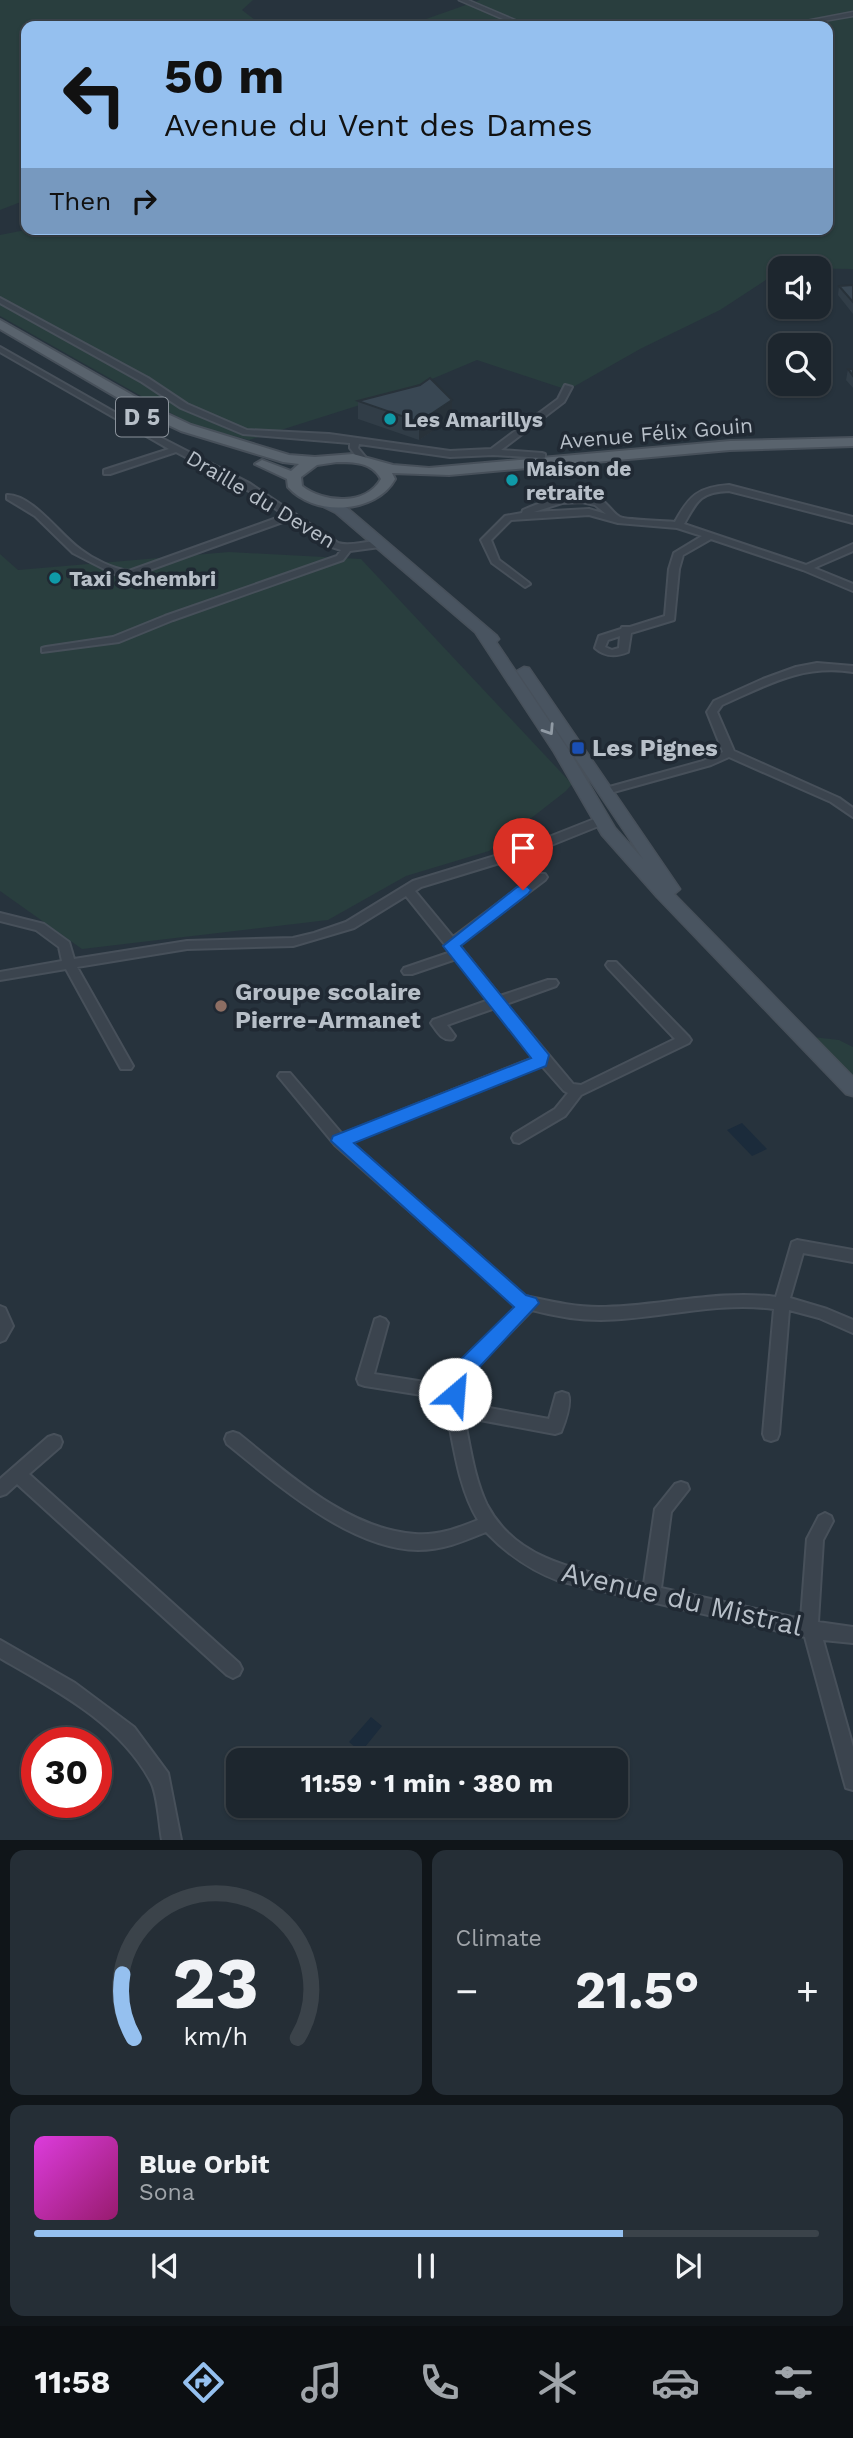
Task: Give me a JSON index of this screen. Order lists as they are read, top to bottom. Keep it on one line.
{"streets":{"main road":["D 5","Avenue Félix Gouin"],"street":["Draille du Deven","Avenue du Mistral"]},"crossings":[["D 5","Avenue Félix Gouin"]],"places":{"other":["Les Amarillys","Maison de retraite","Taxi Schembri","Groupe scolaire Pierre-Armanet"],"transit":["Les Pignes"]},"page":{"turn":["50 m","Avenue du Vent des Dames"],"then":"Then","limit":"30","trip":"11:59 · 1 min · 380 m","tile":"Climate","heat":["−","21.5°","+"],"song":["Blue Orbit","Sona"],"tabs":"11:58","gauge":["23","km/h"]}}
